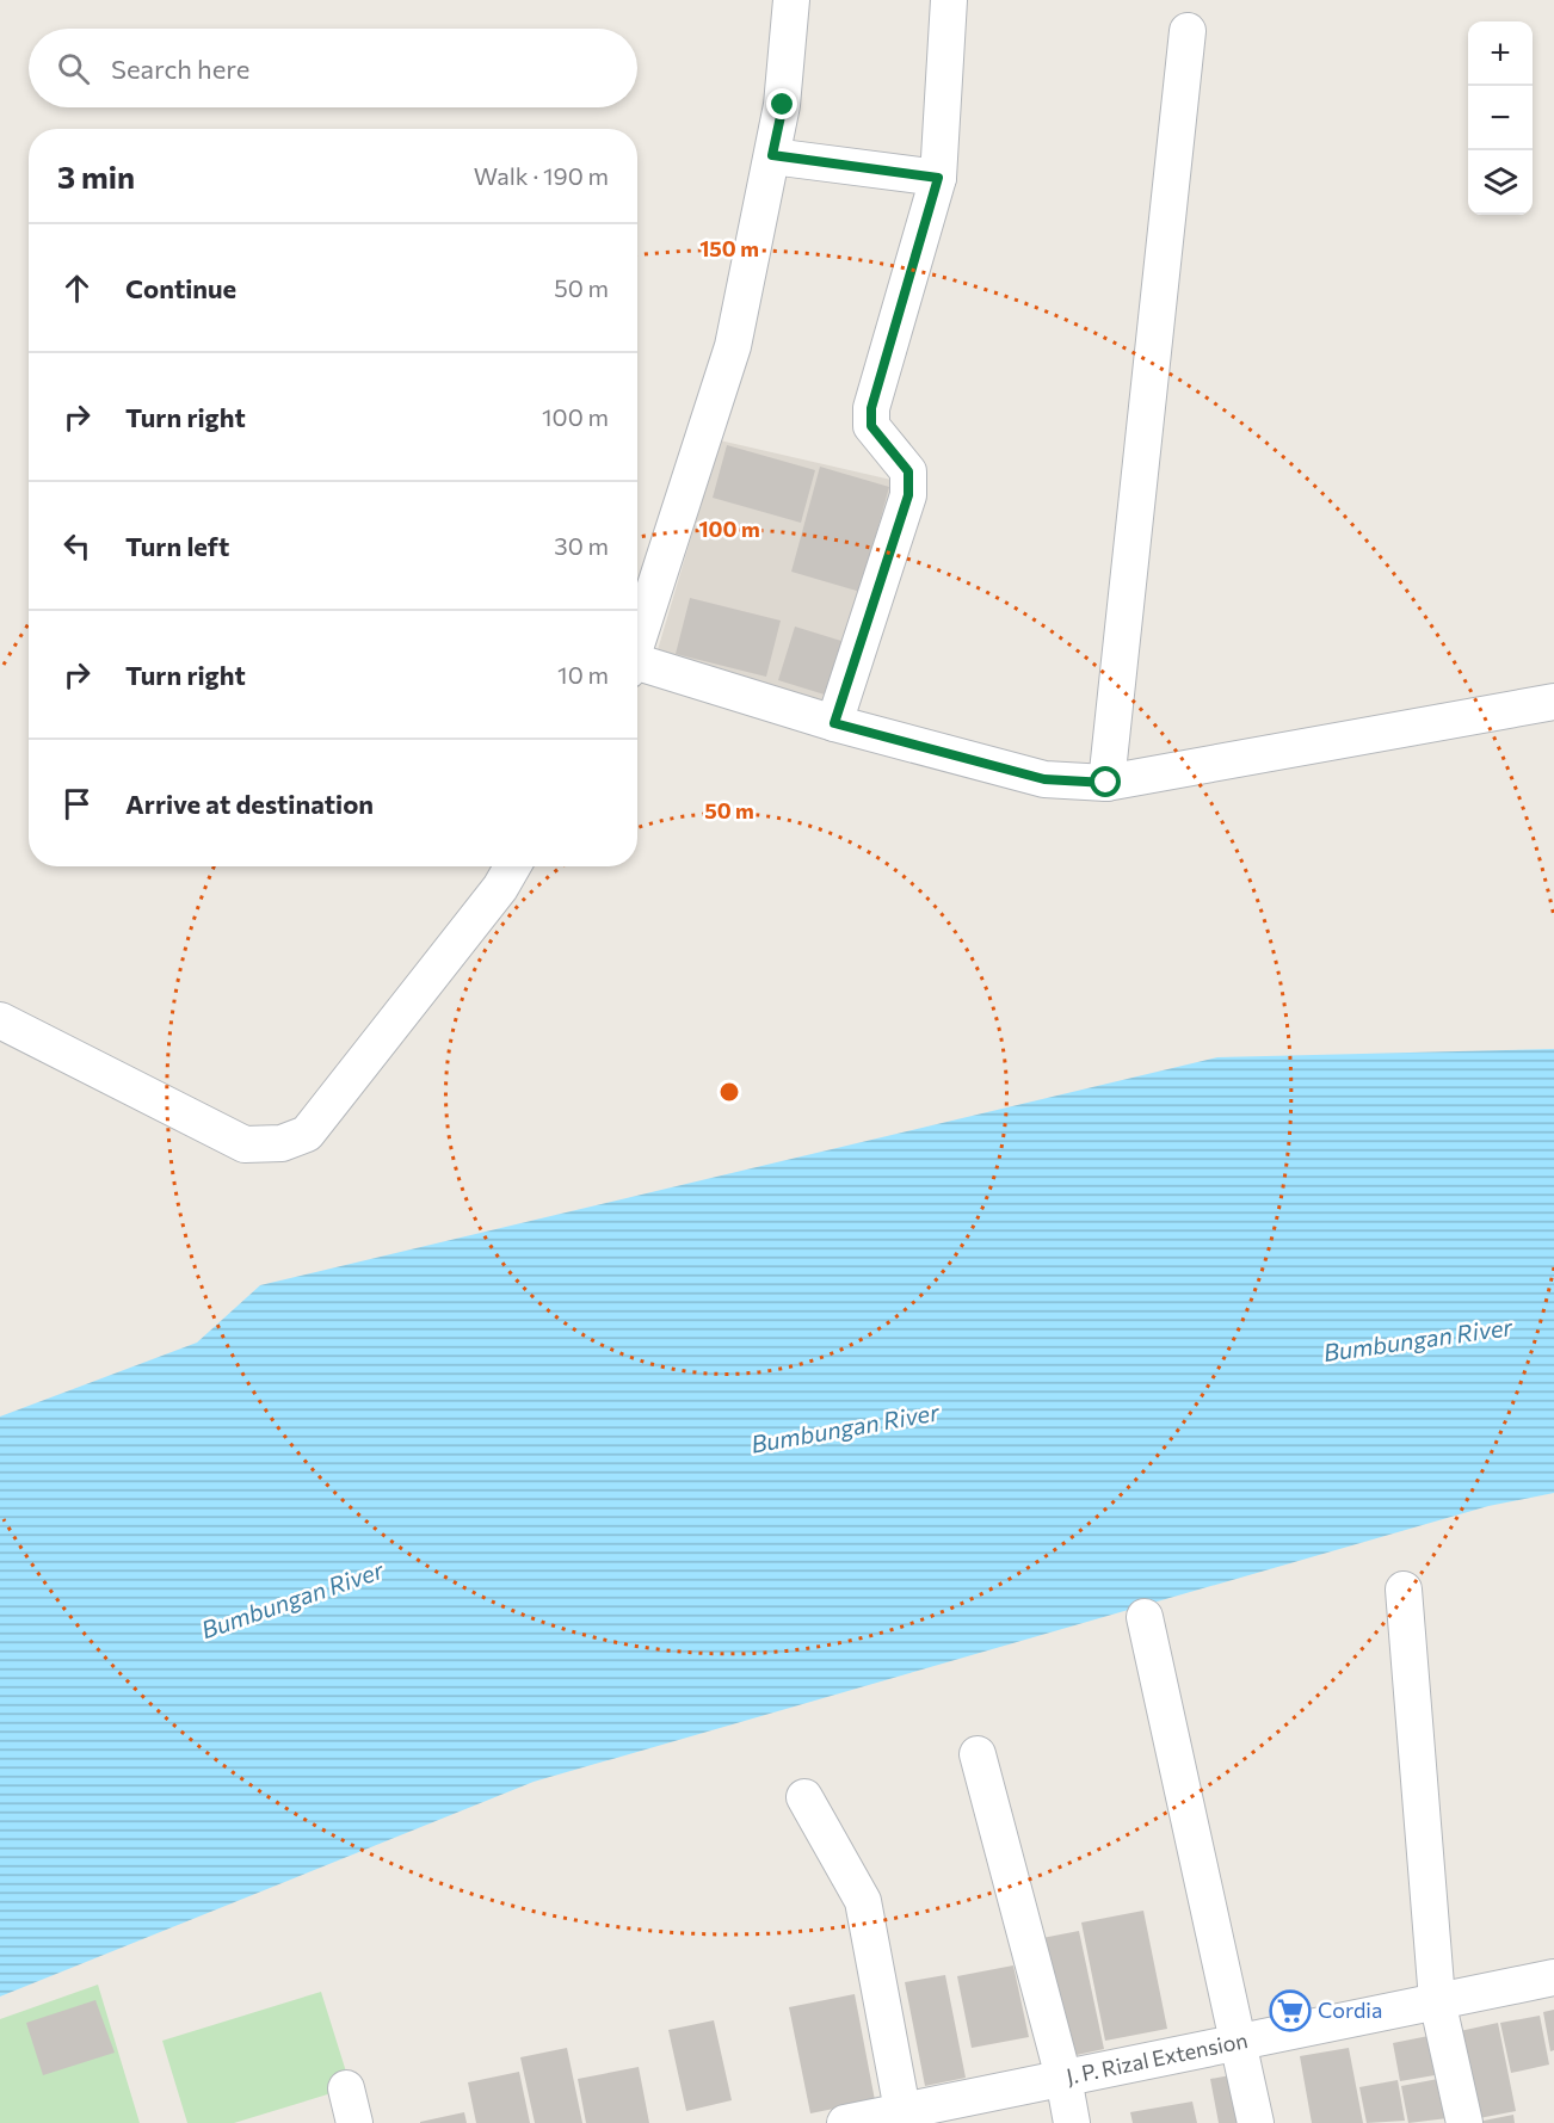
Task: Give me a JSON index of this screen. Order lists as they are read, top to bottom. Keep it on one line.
{"streets":{"street":["J. P. Rizal Extension"]},"water":["Bumbungan River"],"places":{"supermarket":["Cordia"]},"page":{"map_buttons":["+","−"],"search":"Search here","heading":["3 min","Walk · 190 m"],"list":[["Continue","50 m"],["Turn right","100 m"],["Turn left","30 m"],["Turn right","10 m"],"Arrive at destination"]},"rings":["150 m","100 m","50 m"]}
